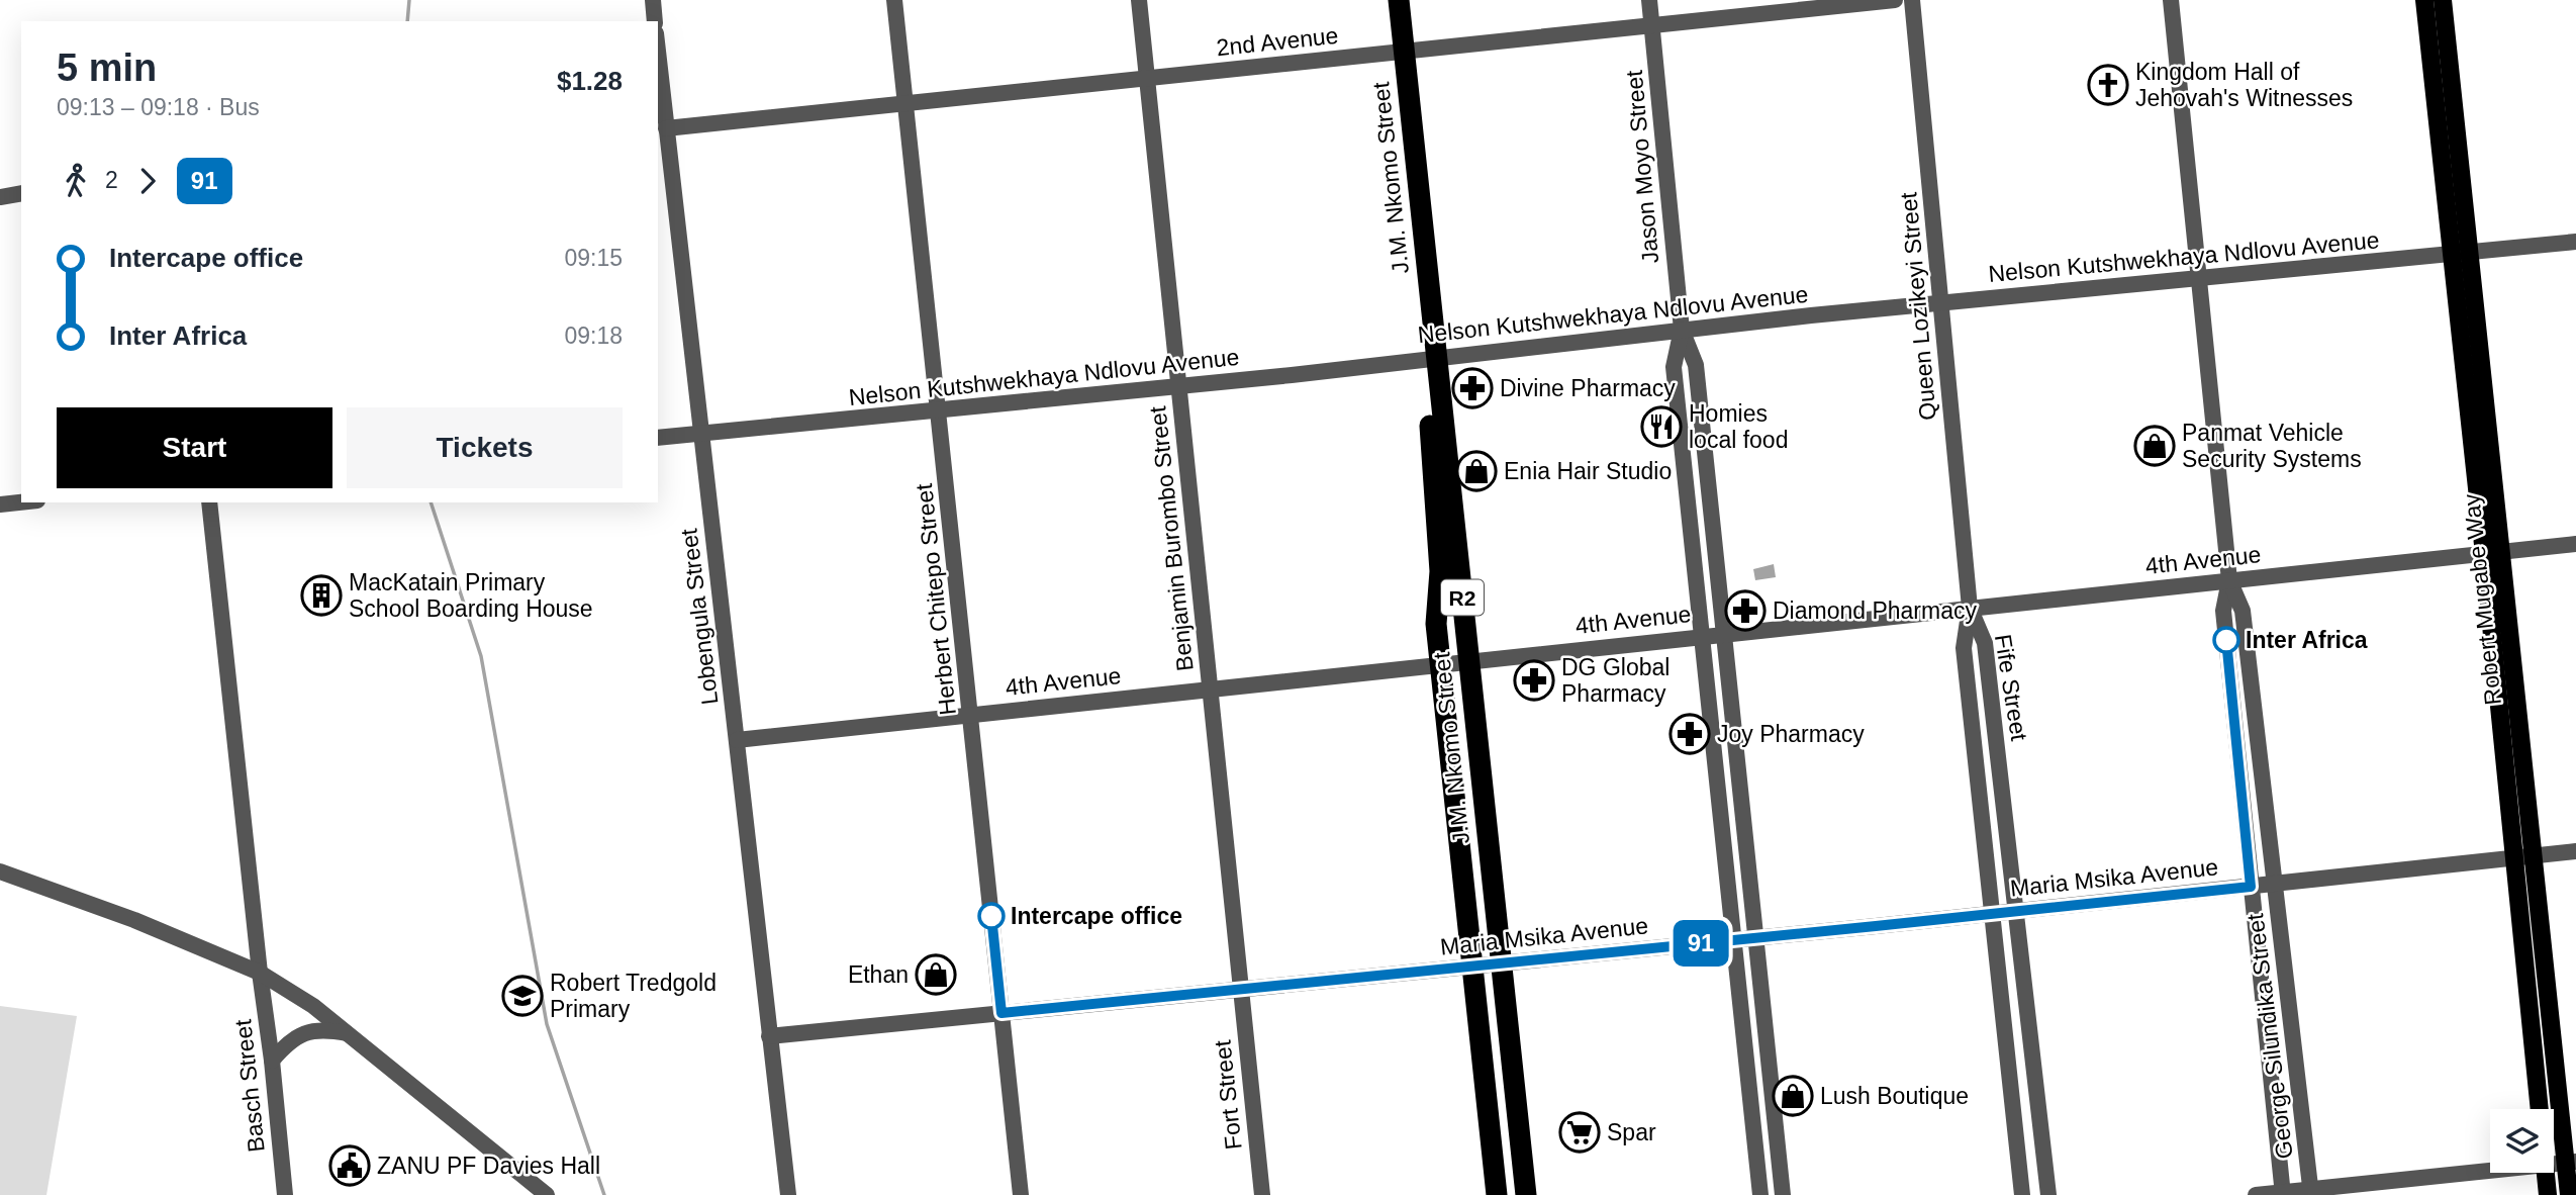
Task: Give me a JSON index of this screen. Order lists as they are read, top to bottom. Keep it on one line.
{"streets":{"highway":["J.M. Nkomo Street","R2"],"main road":["Robert Mugabe Way"],"street":["2nd Avenue","Jason Moyo Street","Nelson Kutshwekhaya Ndlovu Avenue","Queen Lozikeyi Street","Benjamin Burombo Street","4th Avenue","Herbert Chitepo Street","Lobengula Street","Fife Street","Maria Msika Avenue","George Silundika Street","Basch Street","Fort Street"]},"crossings":[["2nd Avenue","Jason Moyo Street"],["2nd Avenue","J.M. Nkomo Street"],["2nd Avenue","Benjamin Burombo Street"],["2nd Avenue","Herbert Chitepo Street"],["2nd Avenue","Lobengula Street"],["Jason Moyo Street","Nelson Kutshwekhaya Ndlovu Avenue"],["Jason Moyo Street","4th Avenue"],["Jason Moyo Street","Maria Msika Avenue"],["J.M. Nkomo Street","Nelson Kutshwekhaya Ndlovu Avenue"],["J.M. Nkomo Street","4th Avenue"],["J.M. Nkomo Street","Maria Msika Avenue"],["Nelson Kutshwekhaya Ndlovu Avenue","Queen Lozikeyi Street"],["Nelson Kutshwekhaya Ndlovu Avenue","Benjamin Burombo Street"],["Nelson Kutshwekhaya Ndlovu Avenue","Herbert Chitepo Street"],["Nelson Kutshwekhaya Ndlovu Avenue","Robert Mugabe Way"],["Nelson Kutshwekhaya Ndlovu Avenue","Lobengula Street"],["Nelson Kutshwekhaya Ndlovu Avenue","George Silundika Street"],["Queen Lozikeyi Street","4th Avenue"],["Queen Lozikeyi Street","Fife Street"],["Benjamin Burombo Street","4th Avenue"],["Benjamin Burombo Street","Maria Msika Avenue"],["Benjamin Burombo Street","Fort Street"],["4th Avenue","Herbert Chitepo Street"],["4th Avenue","Robert Mugabe Way"],["4th Avenue","Lobengula Street"],["4th Avenue","Fife Street"],["4th Avenue","George Silundika Street"],["Herbert Chitepo Street","Maria Msika Avenue"],["Robert Mugabe Way","Maria Msika Avenue"],["Lobengula Street","Maria Msika Avenue"],["Fife Street","Maria Msika Avenue"],["Maria Msika Avenue","George Silundika Street"],["Maria Msika Avenue","Fort Street"]],"places":{"church":["Kingdom Hall of Jehovah's Witnesses"],"pharmacy":["Divine Pharmacy","Diamond Pharmacy","DG Global Pharmacy","Joy Pharmacy"],"restaurant":["Homies local food"],"shop":["Panmat Vehicle Security Systems","Enia Hair Studio","Ethan","Lush Boutique"],"building":["MacKatain Primary School Boarding House"],"other":["Inter Africa","Intercape office"],"school or university":["Robert Tredgold Primary"],"supermarket":["Spar"],"public building":["ZANU PF Davies Hall"]},"lines":["bus line 91"],"page":{"on_map":"91","heading":["5 min","09:13 – 09:18 · Bus","$1.28"],"legs":["2","91"],"list":[{"name":"Intercape office","value":"09:15"},{"name":"Inter Africa","value":"09:18"}],"buttons":["Start","Tickets"]}}
